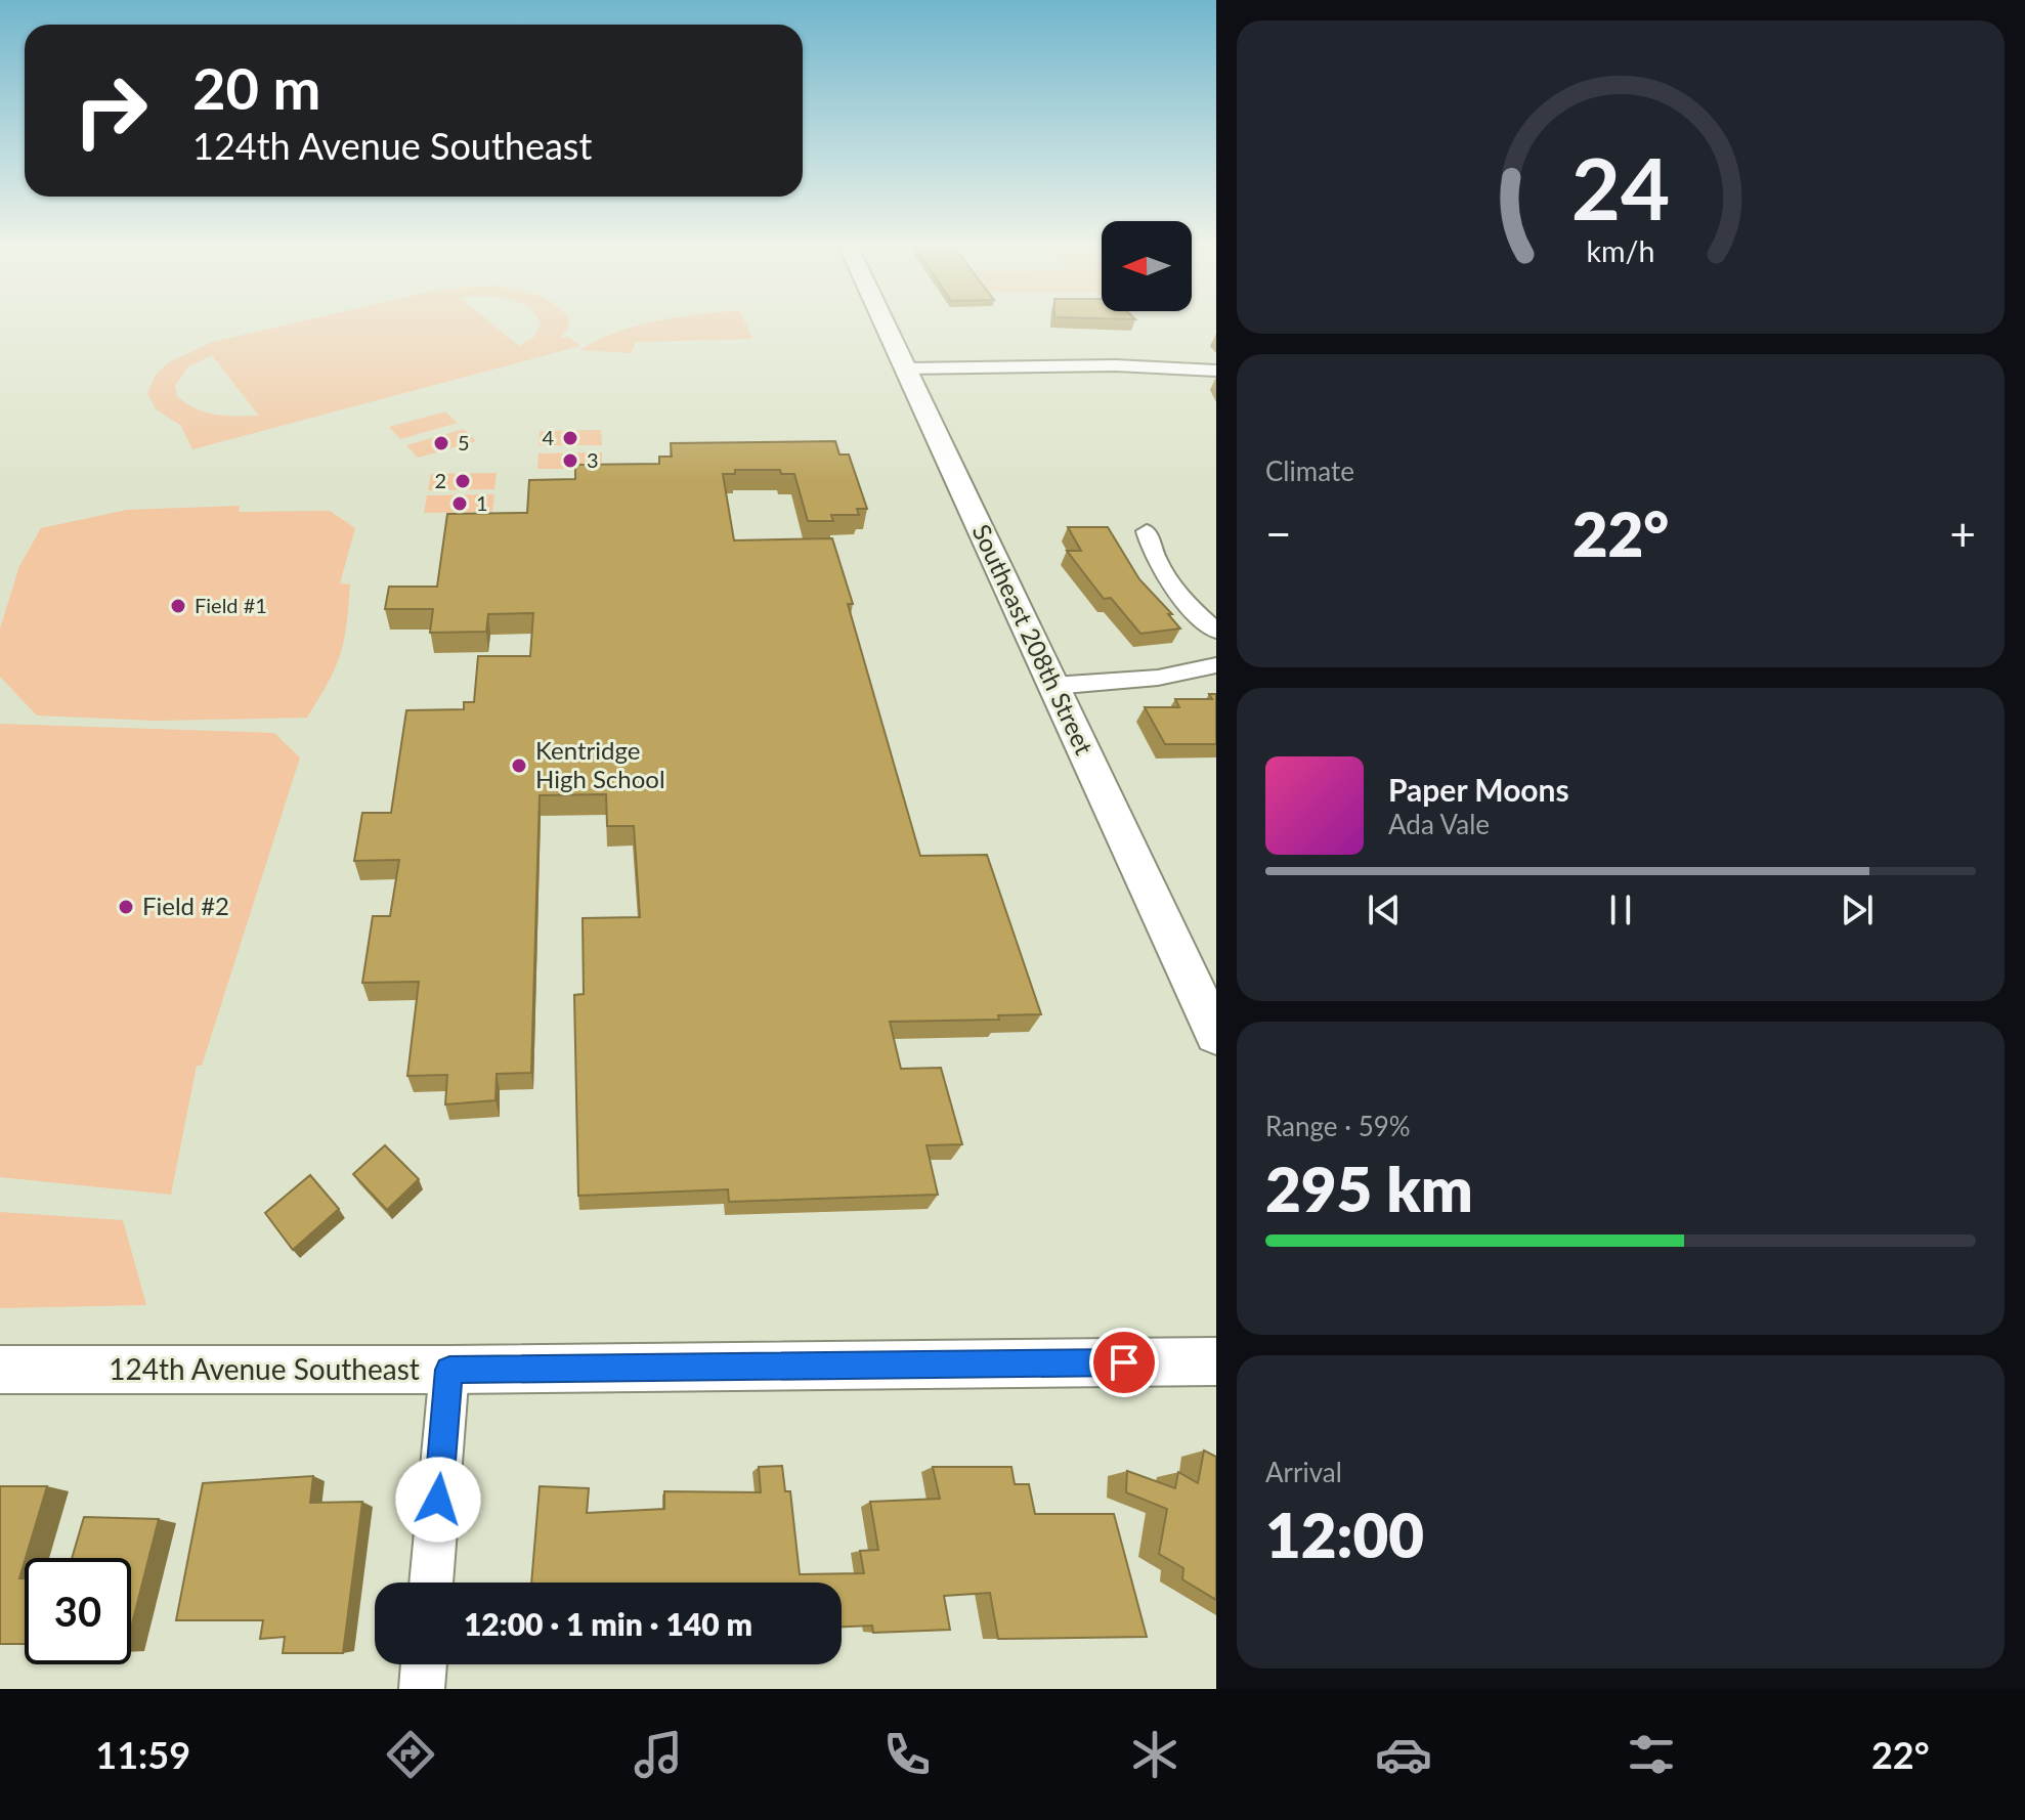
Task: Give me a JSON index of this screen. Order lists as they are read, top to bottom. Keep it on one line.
{"streets":{"main road":["Southeast 208th Street"],"street":["124th Avenue Southeast"]},"places":["4","5","3","2","1","Field #1","Kentridge High School","Field #2"],"north":"left","page":{"turn":["20 m","124th Avenue Southeast"],"tile":["Climate",["Range · 59%","295 km"],["Arrival","12:00"]],"heat":["−","22°","+"],"song":["Paper Moons","Ada Vale"],"limit":"30","trip":"12:00 · 1 min · 140 m","tabs":["11:59","22°"],"gauge":["24","km/h"]}}
